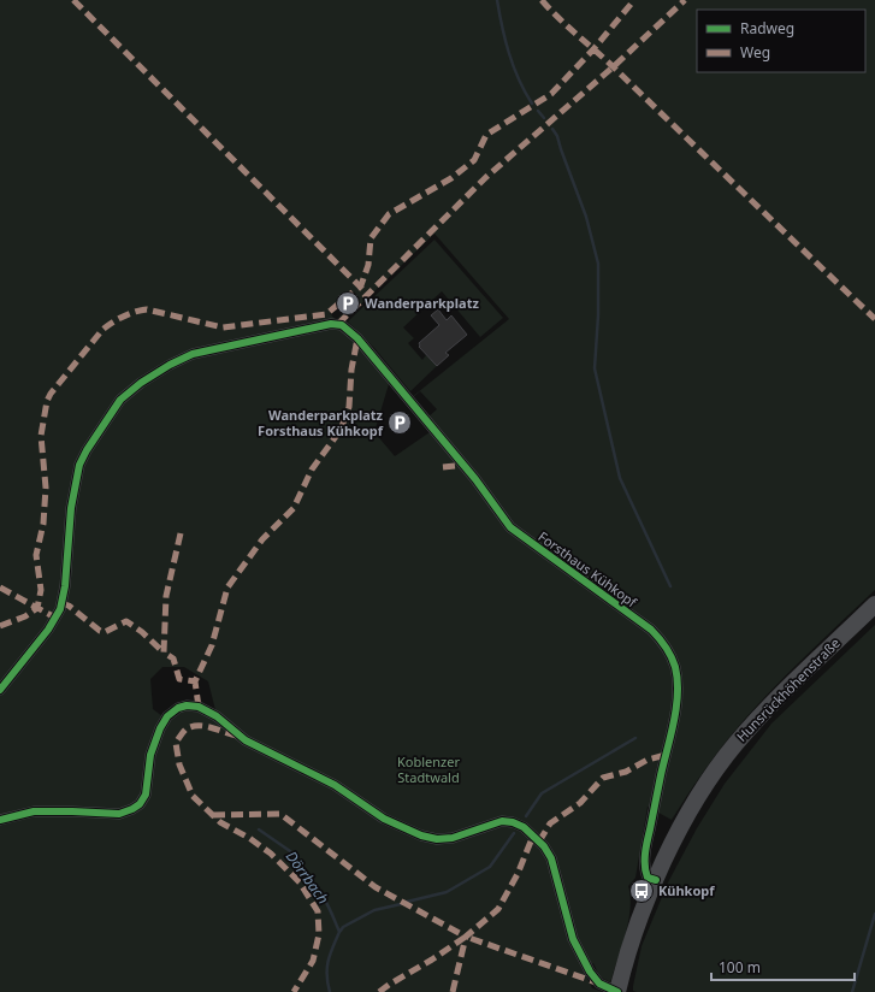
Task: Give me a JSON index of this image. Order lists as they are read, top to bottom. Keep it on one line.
{"streets":{"main road":["Hunsrückhöhenstraße"],"street":["Forsthaus Kühkopf"]},"crossings":[["Forsthaus Kühkopf","Hunsrückhöhenstraße"]],"water":["Dörrbach"],"parks":["Koblenzer Stadtwald"],"places":{"parking":["Wanderparkplatz","Wanderparkplatz Forsthaus Kühkopf"],"bus stop":["Kühkopf"]},"legend":["Radweg","Weg"],"scale_bar":"100 m"}
